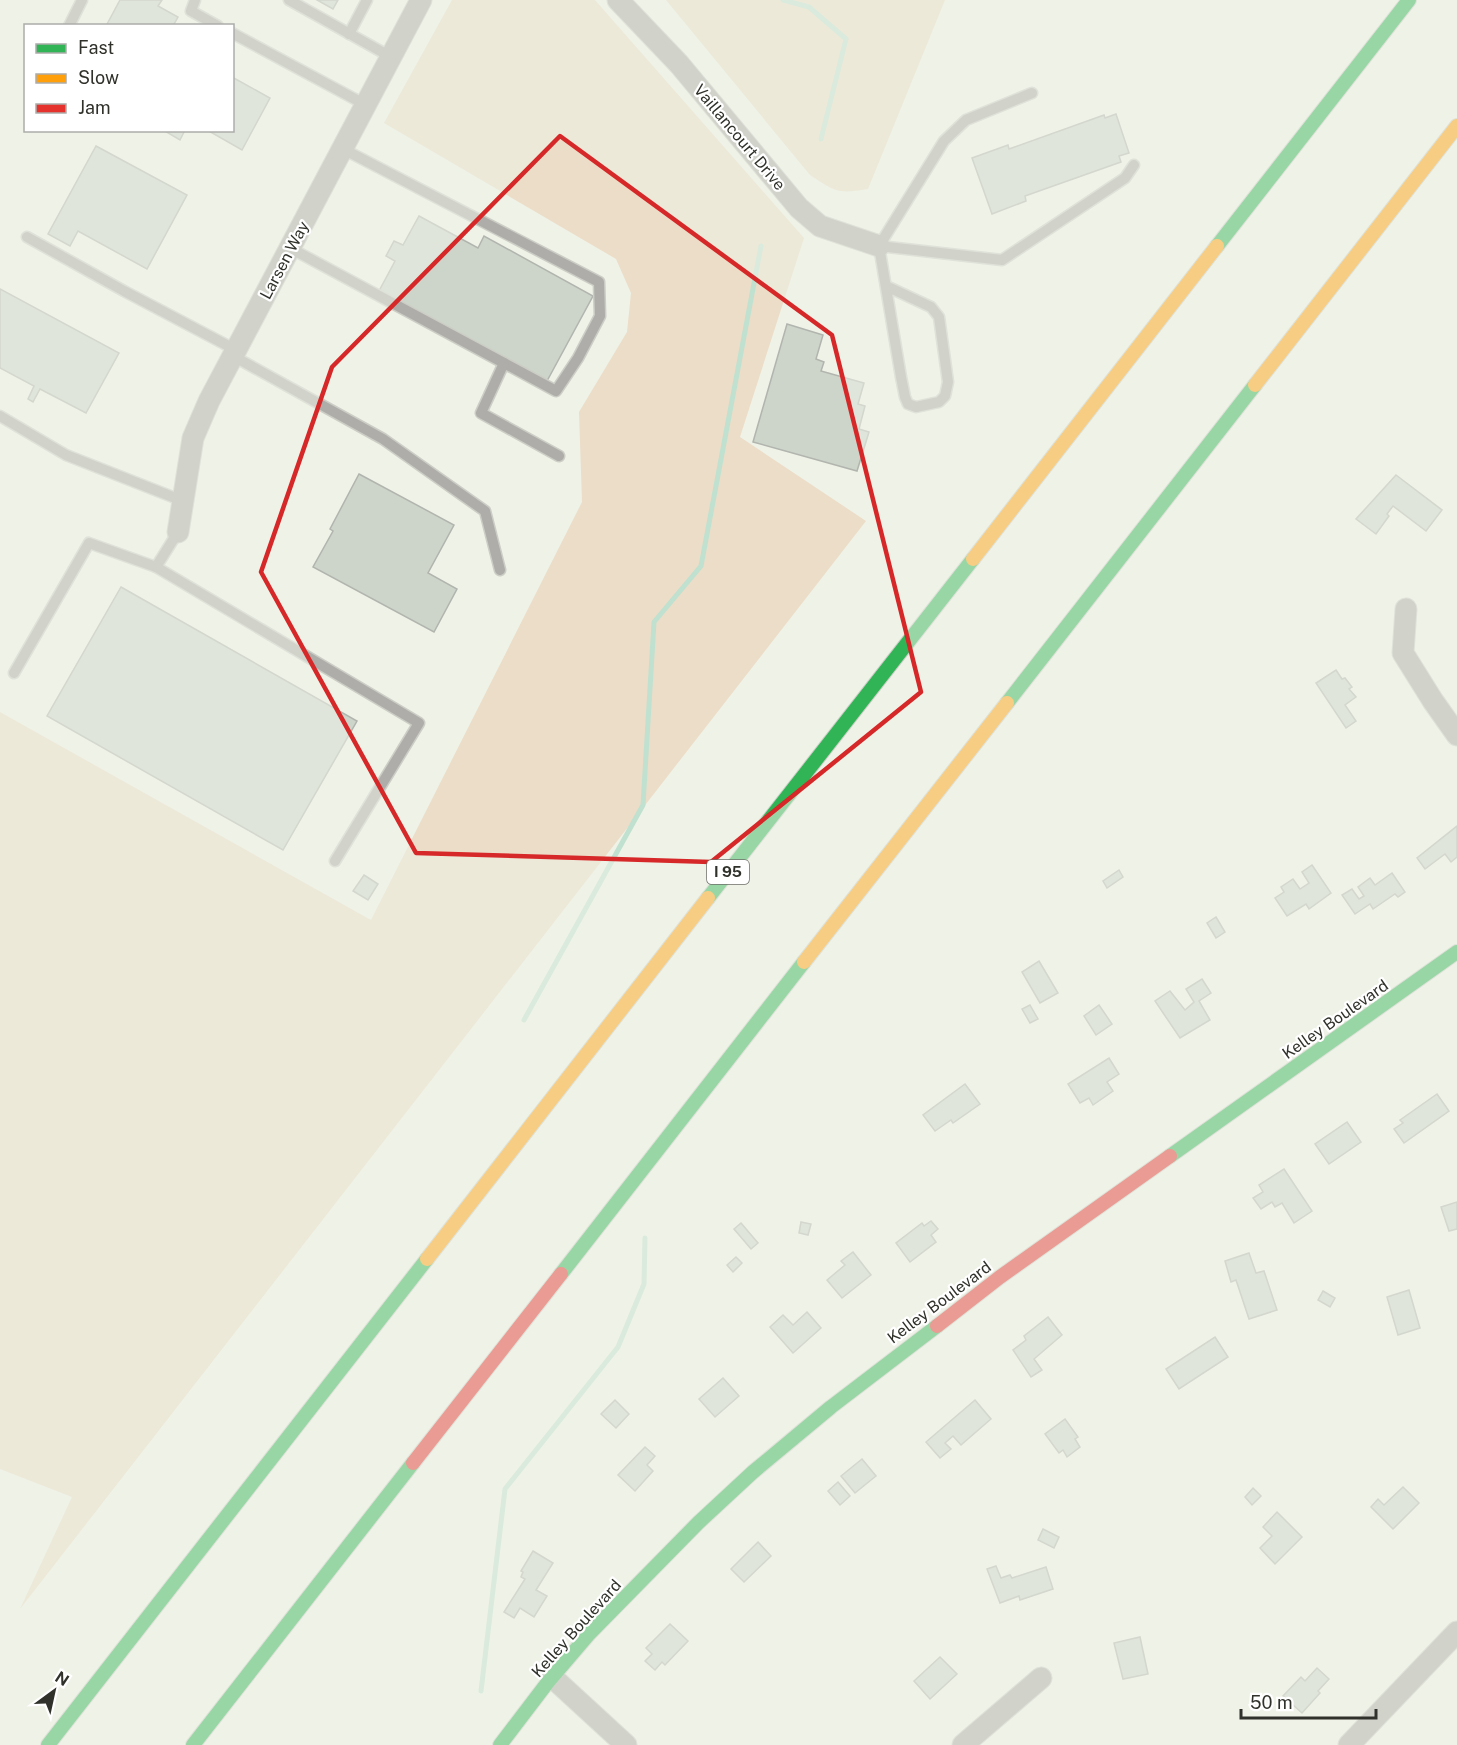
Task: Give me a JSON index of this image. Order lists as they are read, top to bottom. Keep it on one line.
{"streets":{"main road":["I 95","Kelley Boulevard"],"street":["Vaillancourt Drive","Larsen Way"]},"legend":["Fast","Slow","Jam"],"scale_bar":"50 m","north":"top right"}
